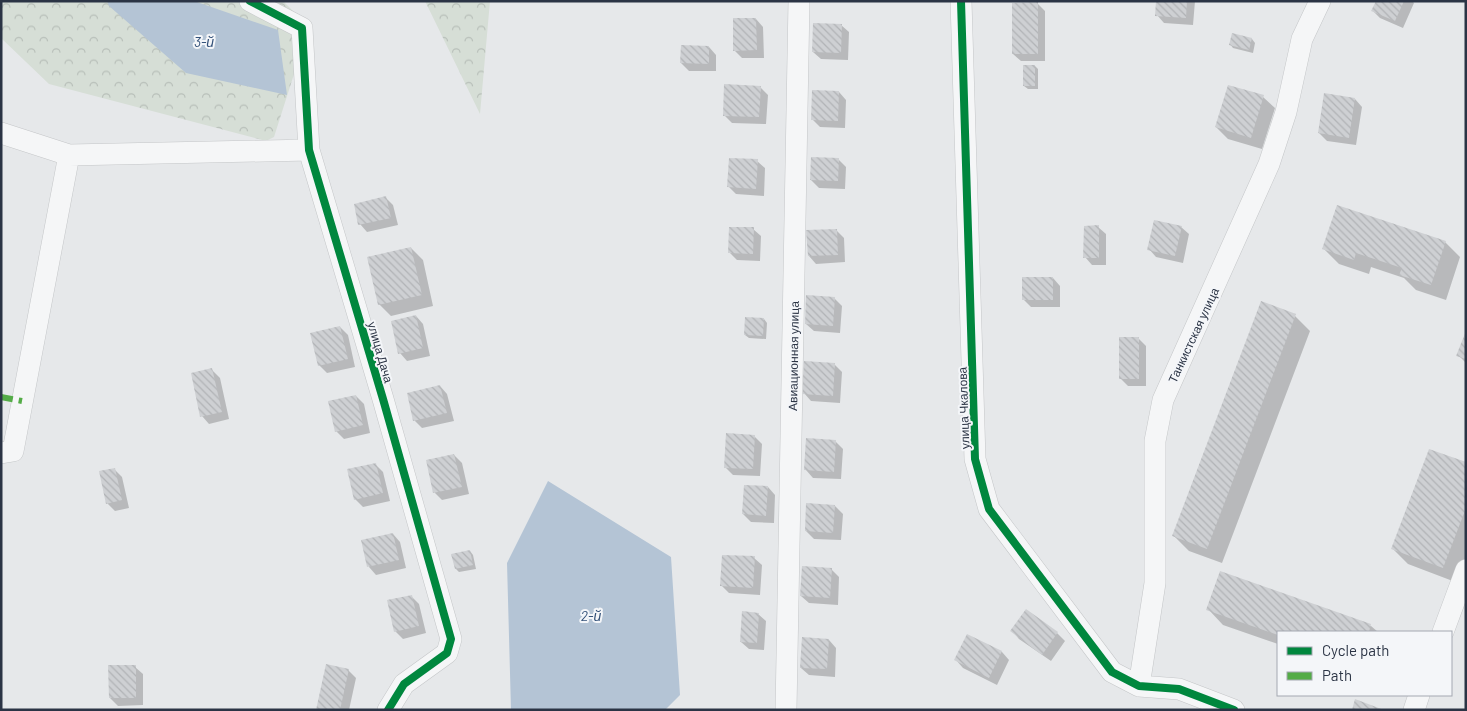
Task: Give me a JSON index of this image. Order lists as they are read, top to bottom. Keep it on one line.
{"streets":{"street":["Танкистская улица","улица Дача","Авиационная улица","улица Чкалова"]},"crossings":[["Танкистская улица","улица Чкалова"]],"water":["3-й","2-й"],"legend":["Cycle path","Path"]}
